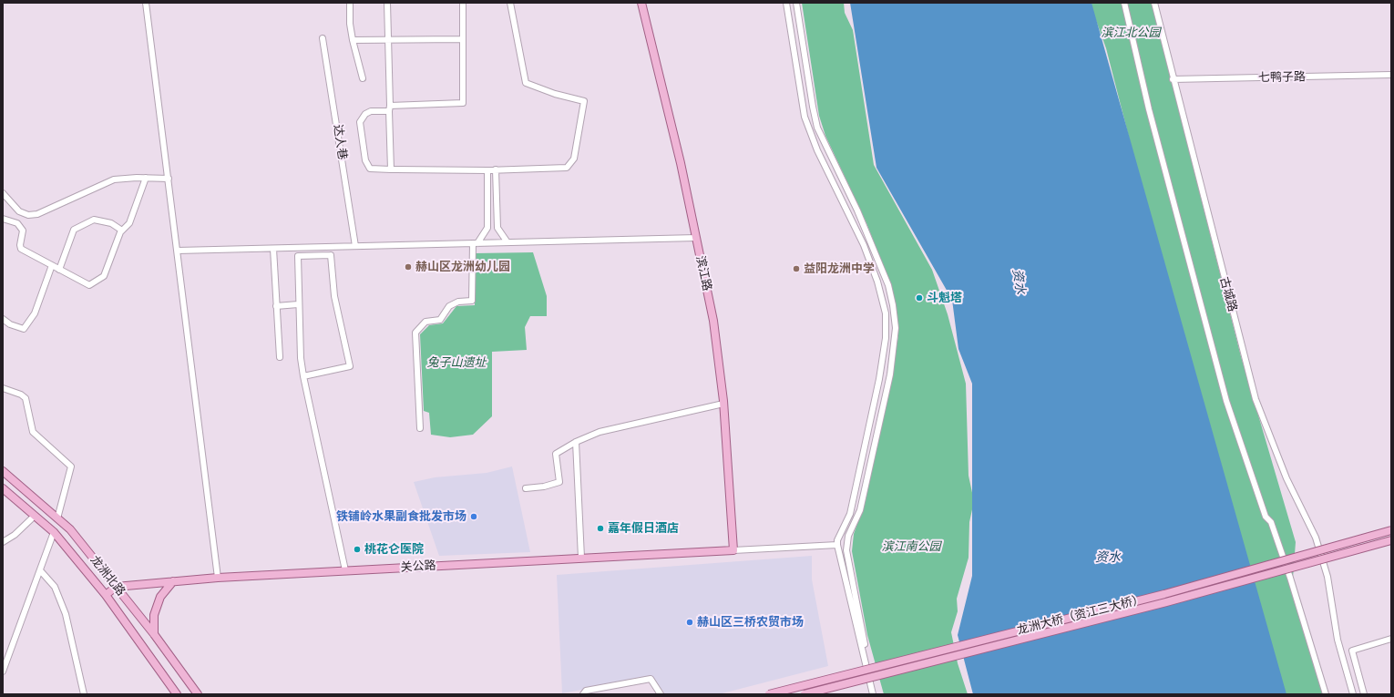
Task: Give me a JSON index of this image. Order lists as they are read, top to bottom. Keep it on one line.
{"streets":{"main road":["滨江路","关公路","龙洲北路","龙洲大桥（资江三大桥）"],"street":["七鸭子路","达人巷","古城路"]},"crossings":[["七鸭子路","古城路"],["滨江路","关公路"],["关公路","龙洲北路"]],"water":["资水"],"parks":["滨江北公园","兔子山遗址","滨江南公园"],"places":["赫山区龙洲幼儿园","益阳龙洲中学","斗魁塔","铁铺岭水果副食批发市场","嘉年假日酒店","桃花仑医院","赫山区三桥农贸市场"]}
